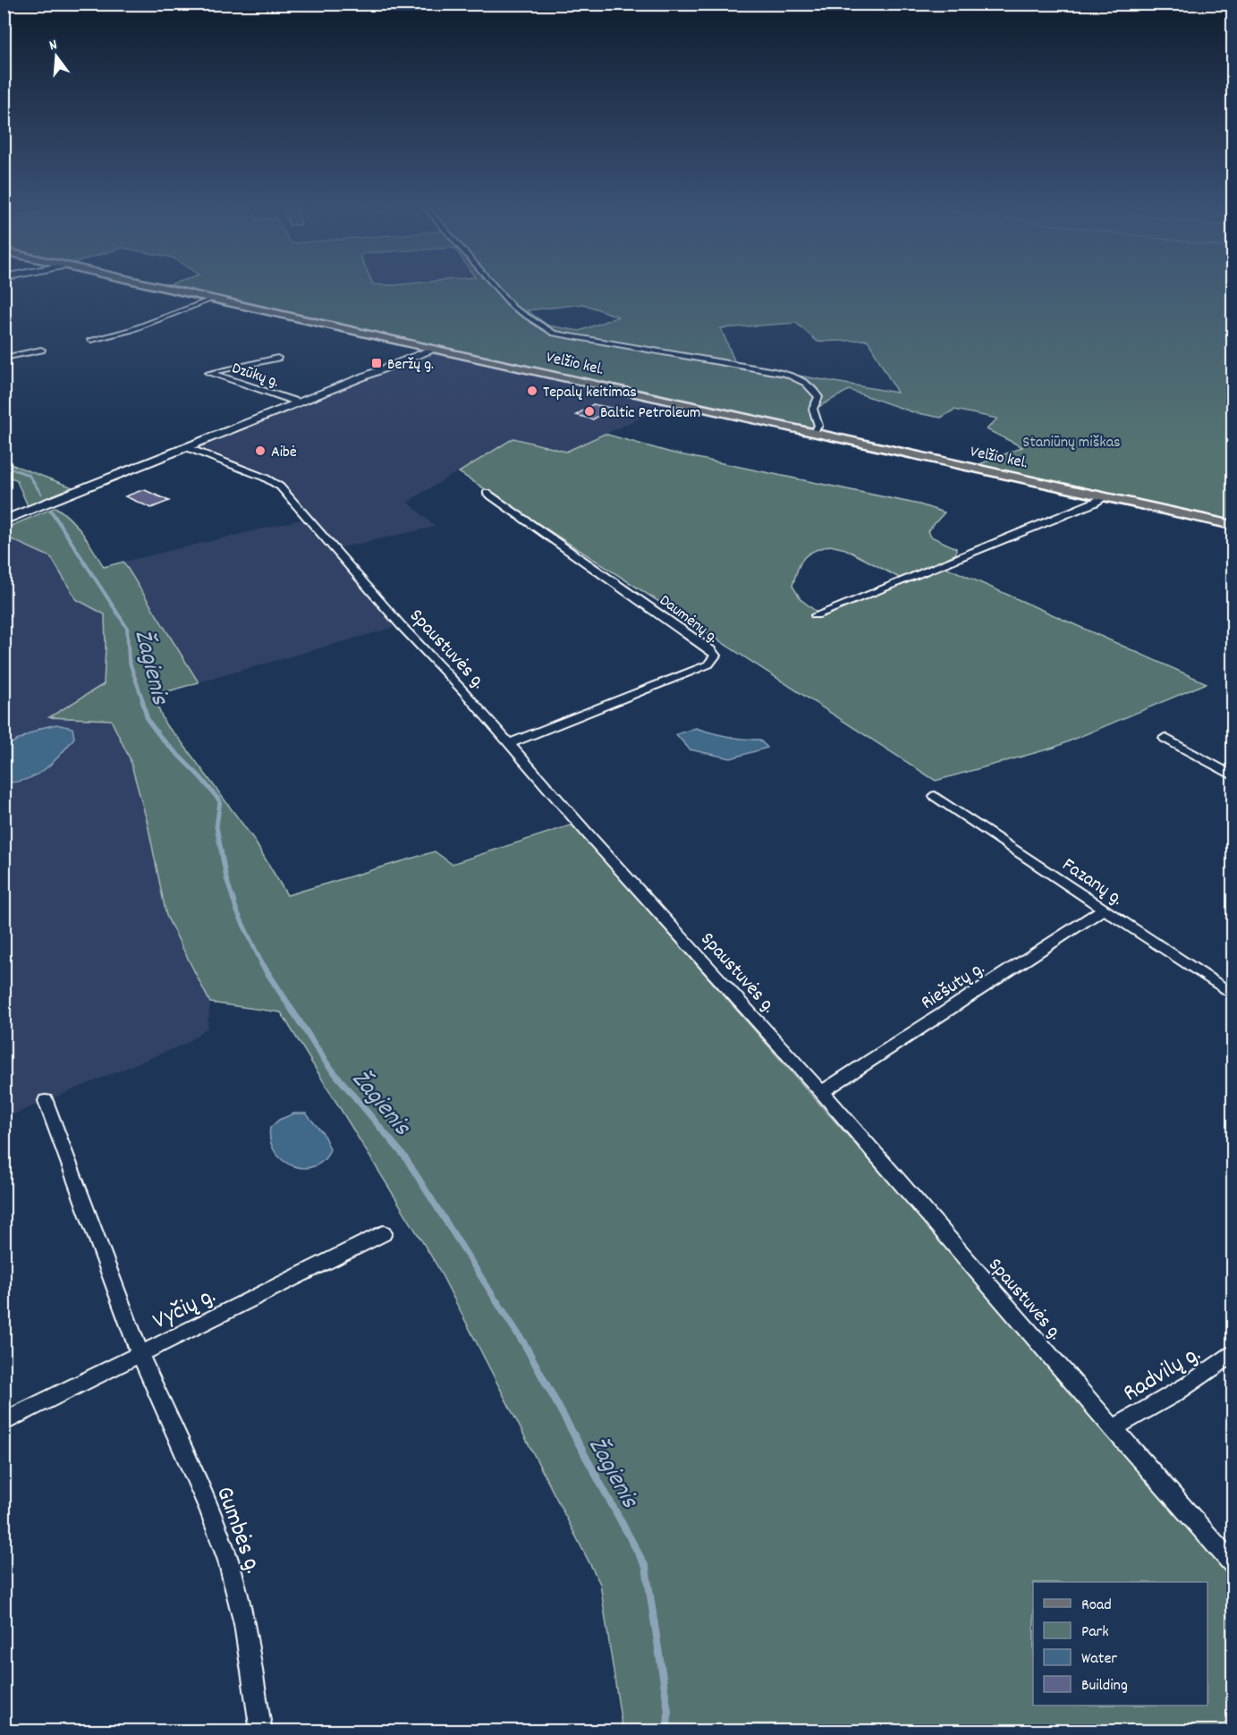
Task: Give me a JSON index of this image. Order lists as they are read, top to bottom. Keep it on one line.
{"streets":{"main road":["Velžio kel."],"street":["Dzūkų g.","Daumėnų g.","Spaustuvės g.","Fazanų g.","Riešutų g.","Vyčių g.","Radvilų g.","Gumbės g."]},"crossings":[["Daumėnų g.","Spaustuvės g."],["Spaustuvės g.","Riešutų g."],["Spaustuvės g.","Radvilų g."],["Fazanų g.","Riešutų g."],["Vyčių g.","Gumbės g."]],"water":["Žagienis"],"parks":["Staniūnų miškas"],"places":{"transit":["Beržų g."],"other":["Tepalų keitimas","Baltic Petroleum","Aibė"]},"legend":["Road","Park","Water","Building"],"north":"top"}
